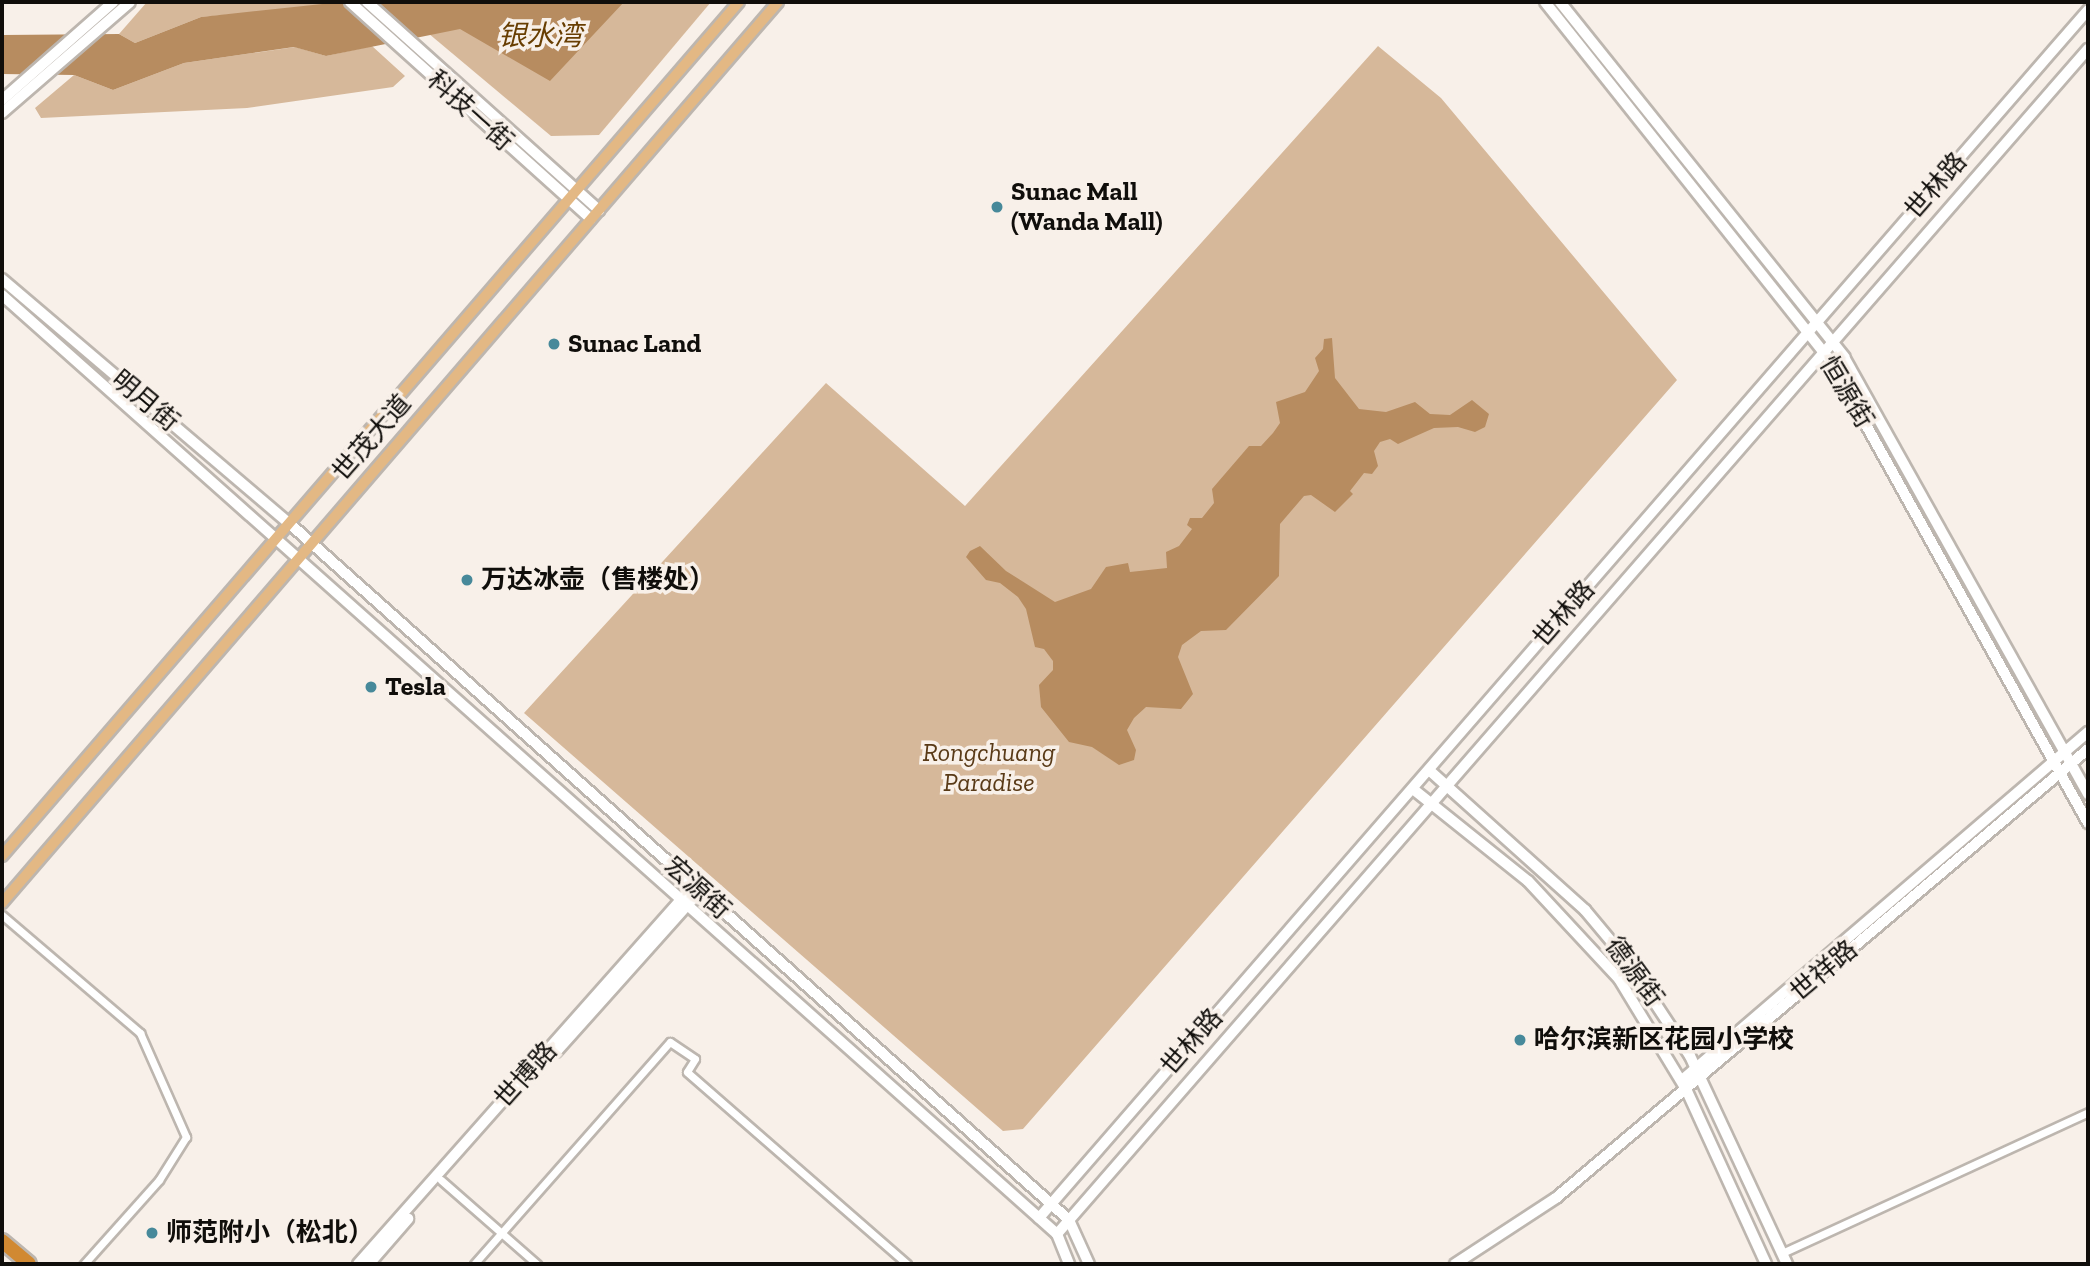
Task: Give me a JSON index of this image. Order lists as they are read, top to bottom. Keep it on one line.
{"streets":{"main road":["科技一街","世林路","恒源街","明月街","世茂大道","宏源街","世祥路","德源街","世博路"]},"crossings":[["科技一街","世茂大道"],["世林路","恒源街"],["世林路","宏源街"],["世林路","德源街"],["恒源街","世祥路"],["明月街","世茂大道"],["明月街","宏源街"],["世茂大道","宏源街"],["宏源街","世博路"],["世祥路","德源街"]],"water":["银水湾"],"parks":["Rongchuang Paradise"],"places":["Sunac Mall (Wanda Mall)","Sunac Land","万达冰壶（售楼处）","Tesla","哈尔滨新区花园小学校","师范附小（松北）"]}
